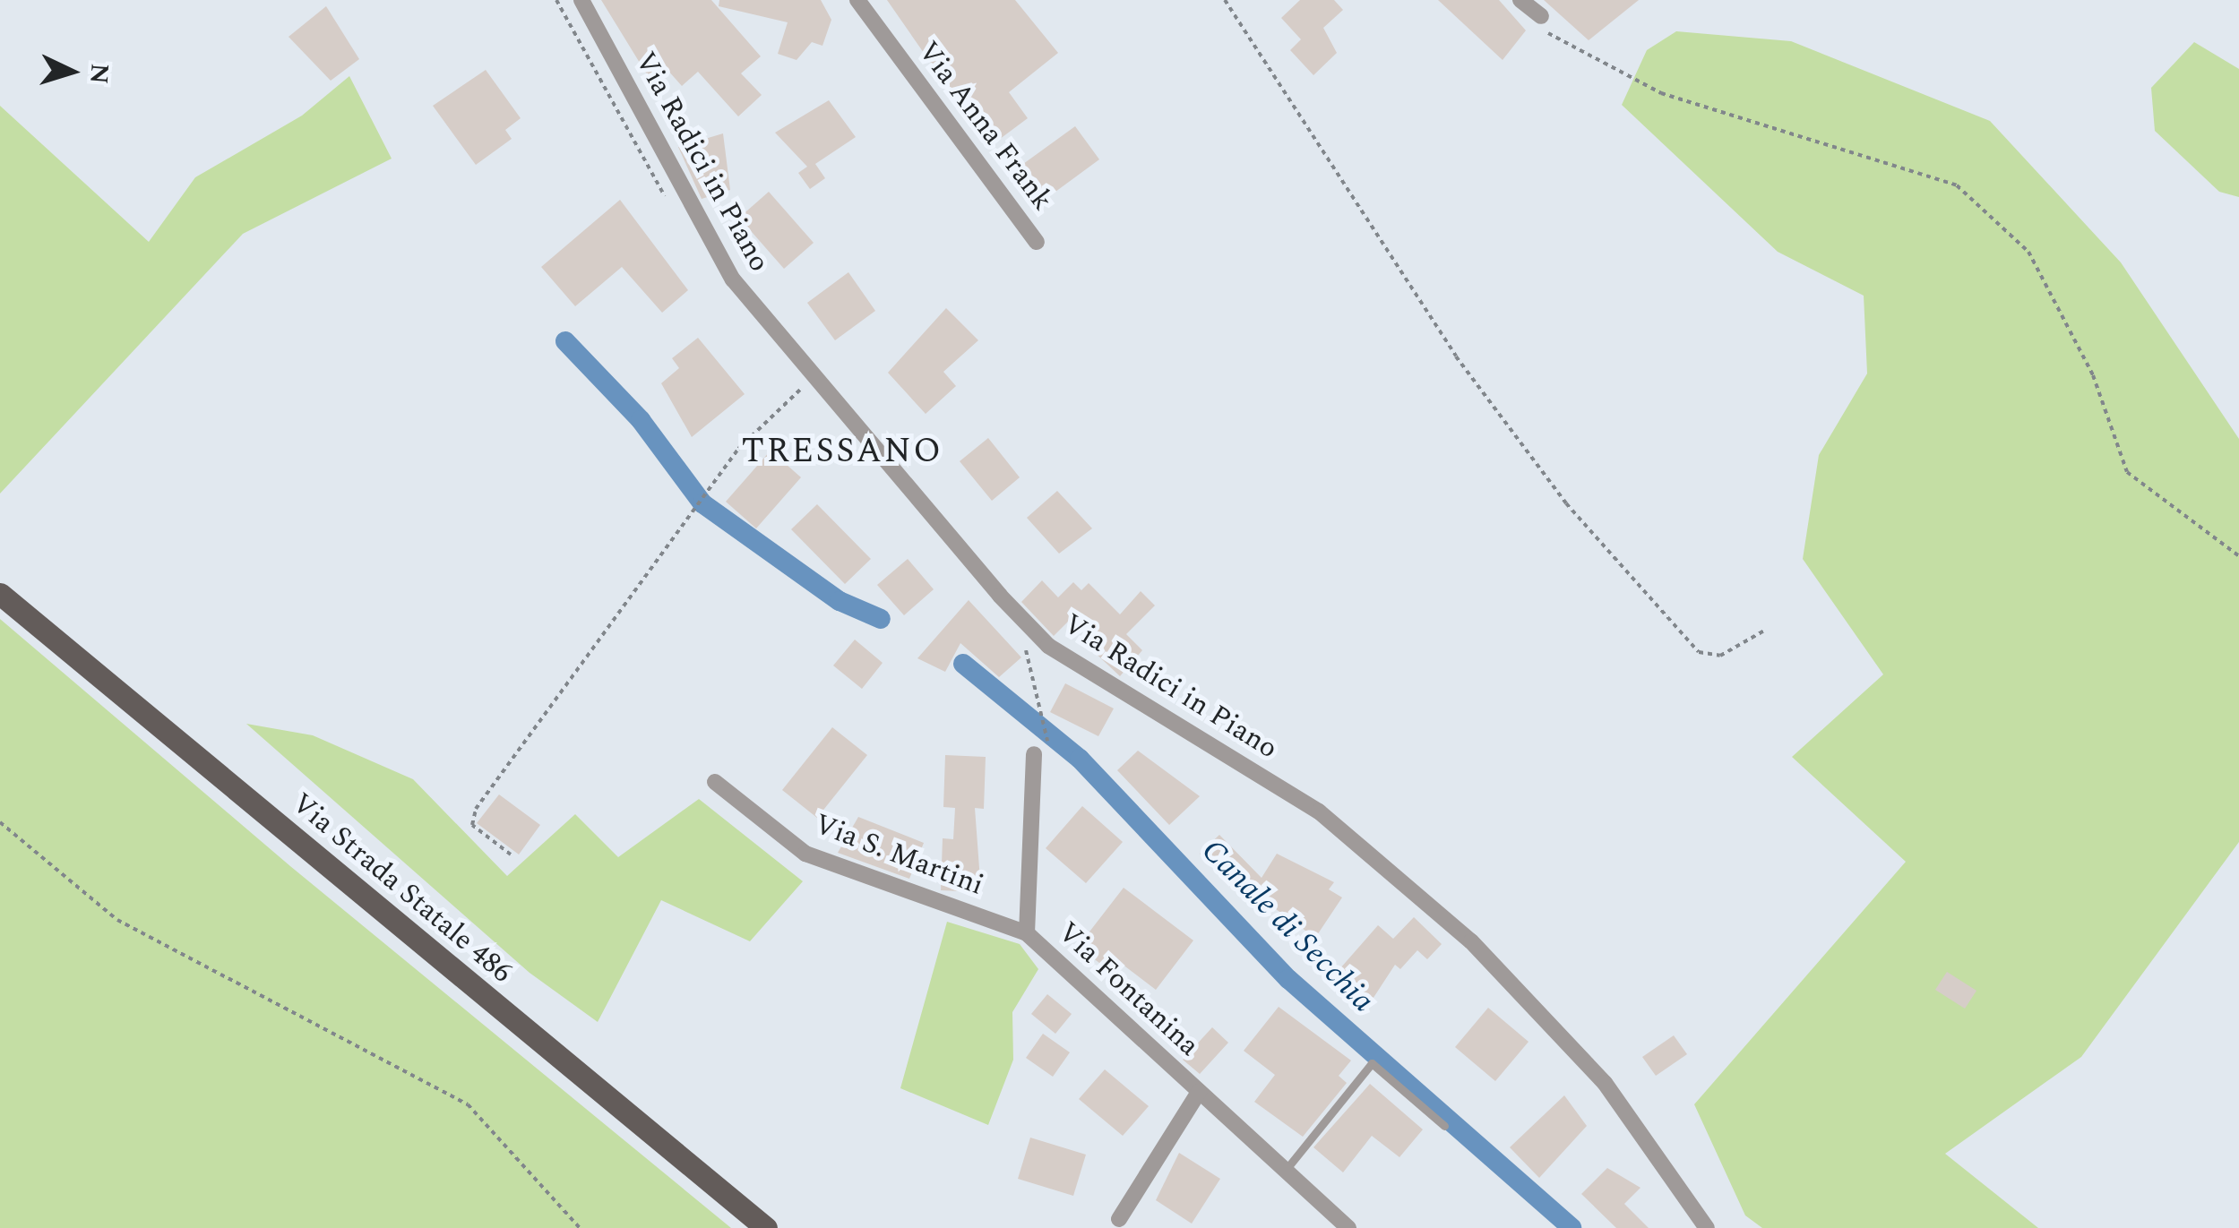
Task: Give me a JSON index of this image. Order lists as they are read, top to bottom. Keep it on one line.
{"streets":{"main road":["Via Strada Statale 486"],"street":["Via Anna Frank","Via Radici in Piano","Via S. Martini","Via Fontanina"]},"crossings":[["Via S. Martini","Via Fontanina"]],"districts":["TRESSANO"],"water":["Canale di Secchia"],"north":"right"}
